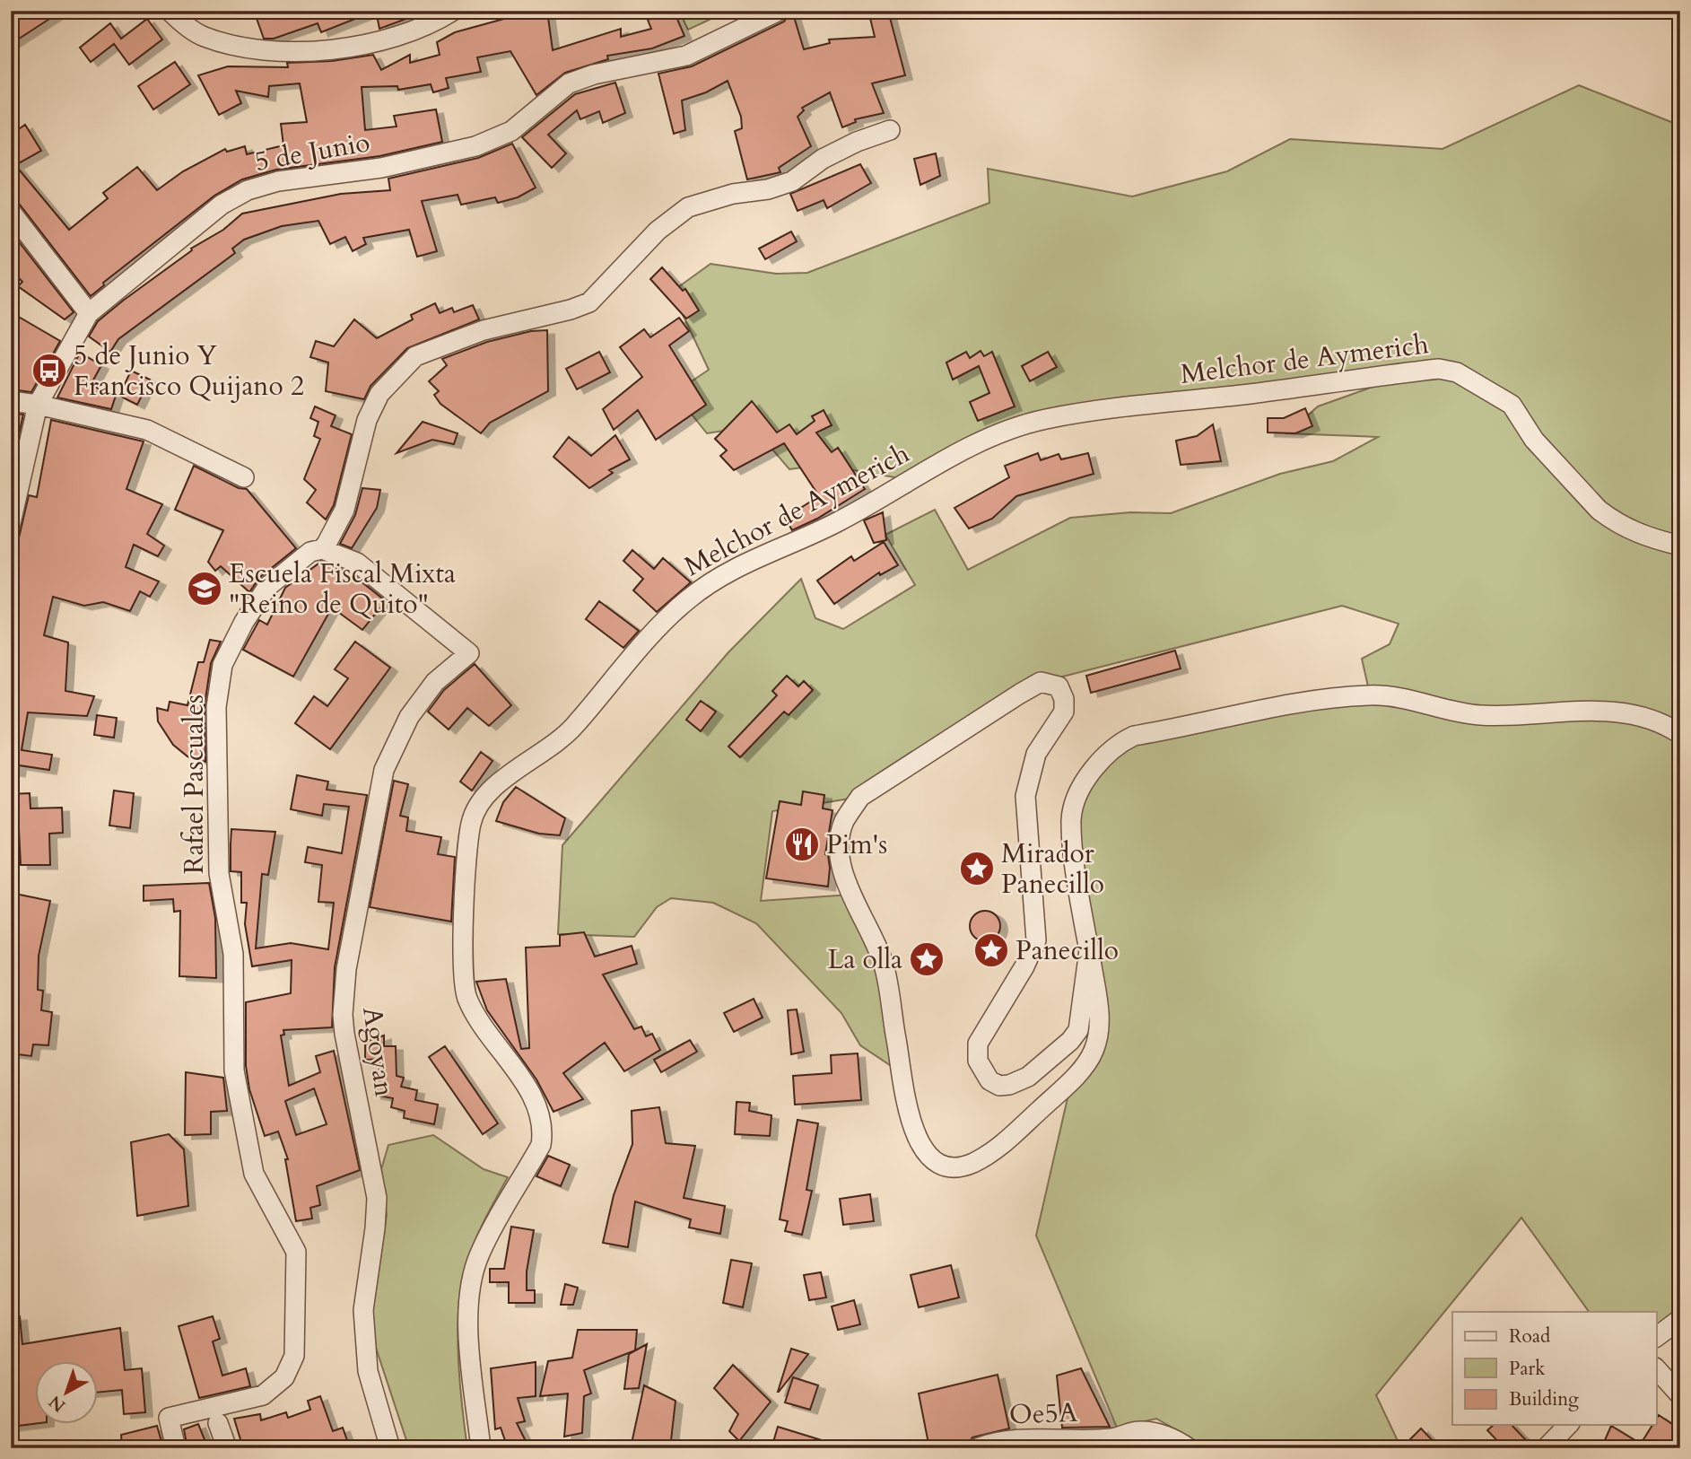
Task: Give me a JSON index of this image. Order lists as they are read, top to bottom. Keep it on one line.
{"streets":{"street":["5 de Junio","Melchor de Aymerich","Rafael Pascuales","Agoyan","Oe5A"]},"crossings":[["Rafael Pascuales","Agoyan"]],"places":{"bus stop":["5 de Junio Y Francisco Quijano 2"],"school or university":["Escuela Fiscal Mixta \"Reino de Quito\""],"restaurant":["Pim's"],"place":["Mirador Panecillo","Panecillo","La olla"]},"legend":["Road","Park","Building"],"north":"bottom left"}
